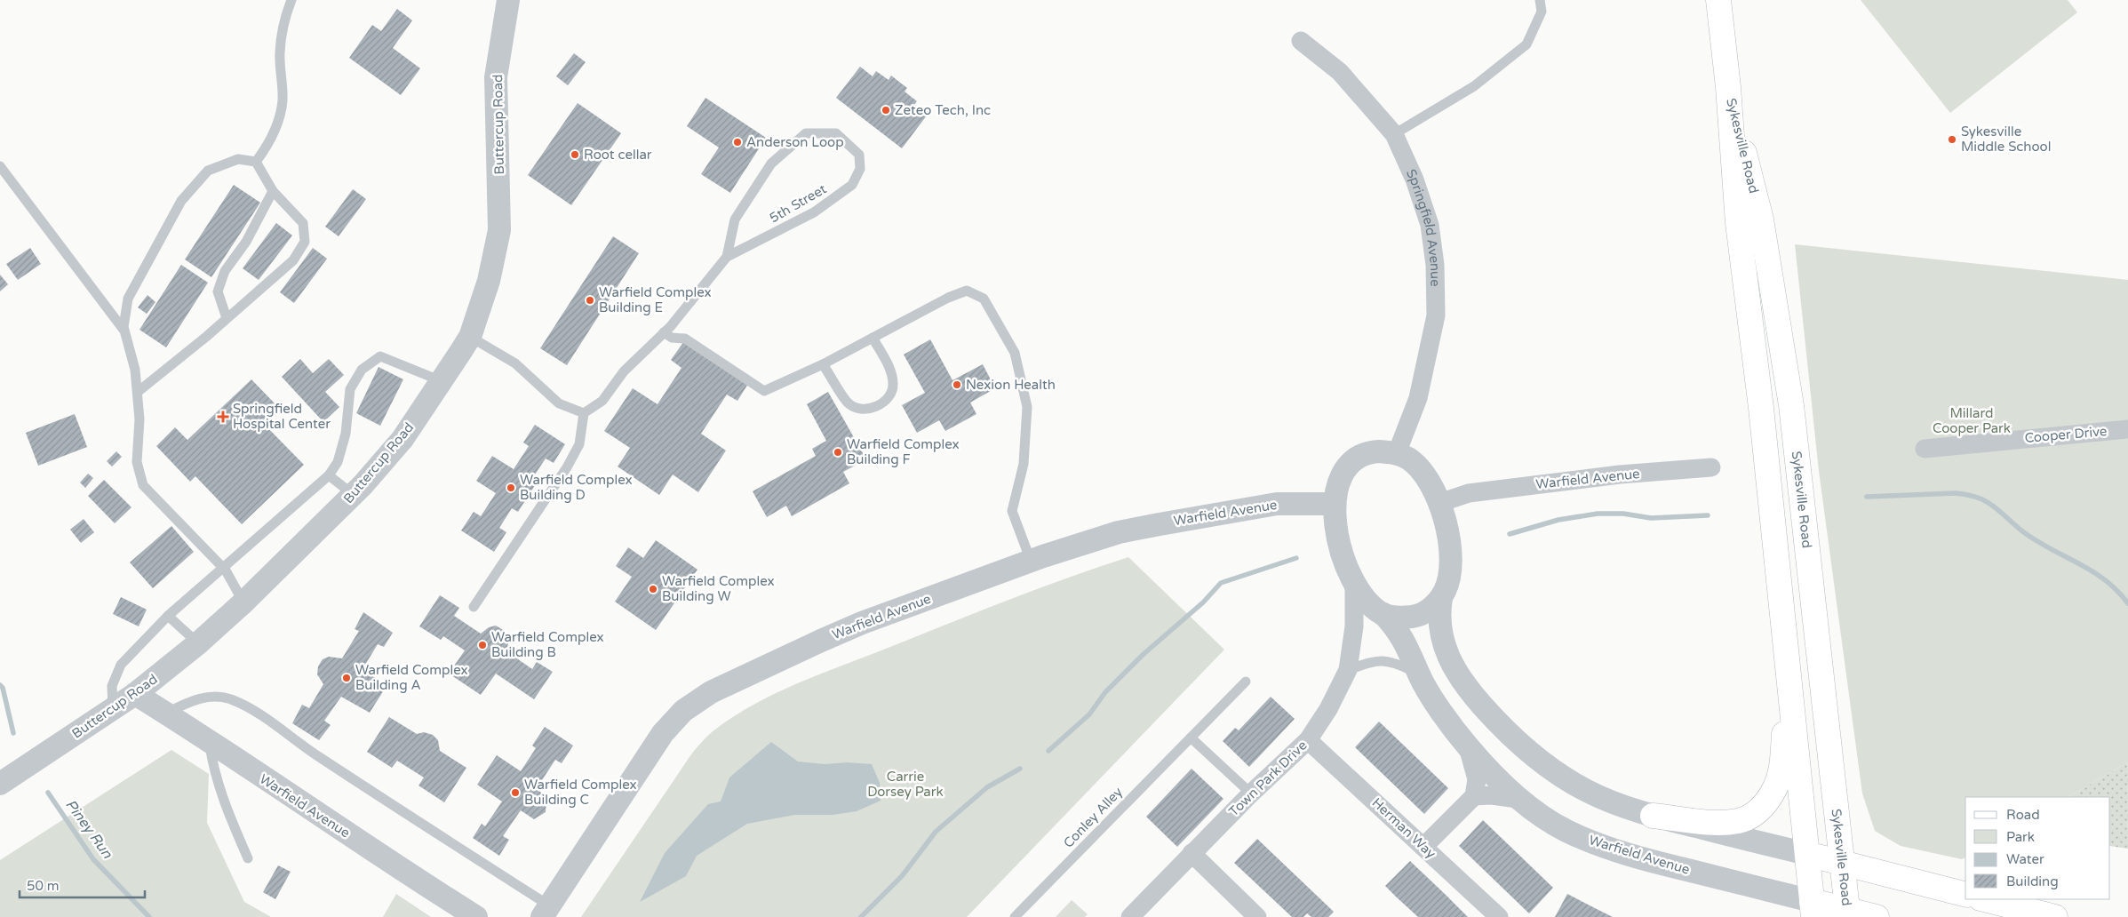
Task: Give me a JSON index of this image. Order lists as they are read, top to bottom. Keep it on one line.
{"streets":{"main road":["Sykesville Road"],"street":["Buttercup Road","Springfield Avenue","Cooper Drive","Warfield Avenue","Town Park Drive","Herman Way"],"lane":["5th Street","Conley Alley"]},"crossings":[["Buttercup Road","Warfield Avenue"],["Sykesville Road","Warfield Avenue"],["Springfield Avenue","Warfield Avenue"],["Springfield Avenue","Town Park Drive"],["Warfield Avenue","Town Park Drive"],["Town Park Drive","Herman Way"]],"water":["Piney Run"],"parks":["Millard Cooper Park","Carrie Dorsey Park"],"places":{"other":["Zeteo Tech, Inc","Sykesville Middle School","Anderson Loop","Root cellar","Warfield Complex Building E","Nexion Health","Warfield Complex Building F","Warfield Complex Building D","Warfield Complex Building W","Warfield Complex Building B","Warfield Complex Building A","Warfield Complex Building C"],"health":["Springfield Hospital Center"]},"legend":["Road","Park","Water","Building"],"scale_bar":"50 m"}
